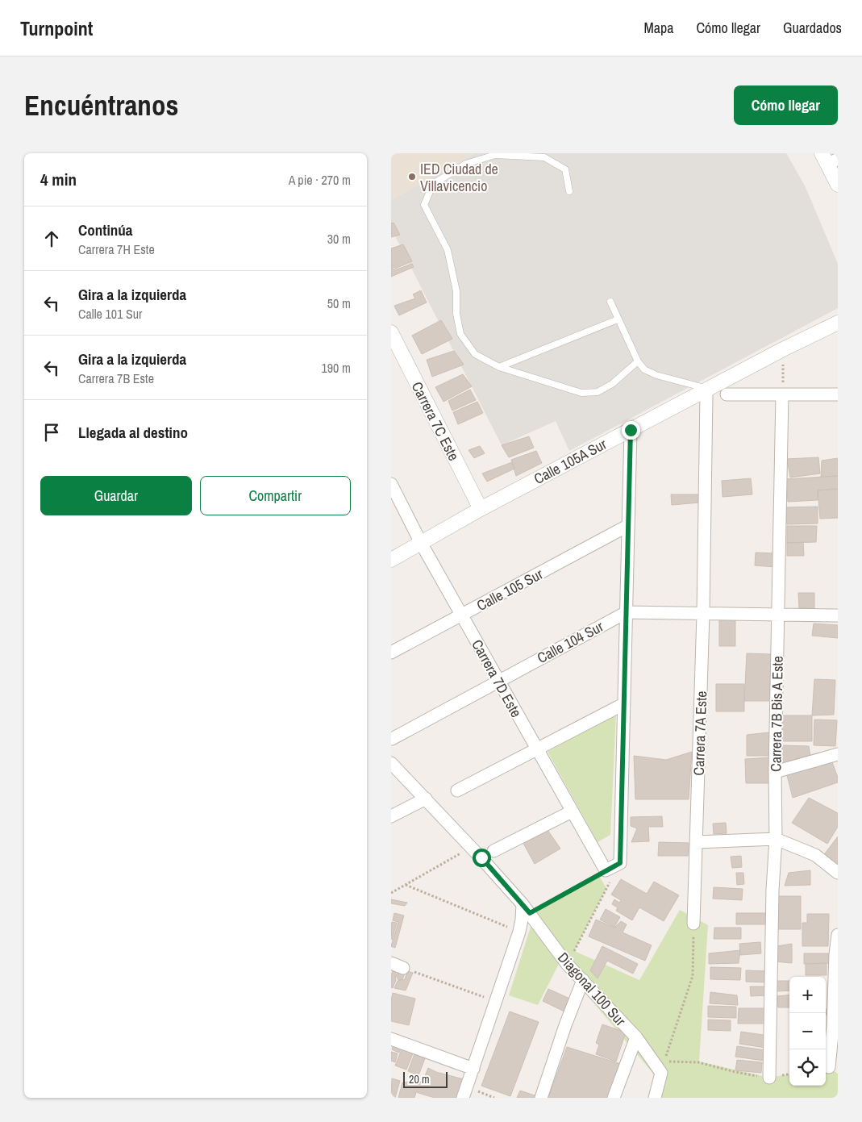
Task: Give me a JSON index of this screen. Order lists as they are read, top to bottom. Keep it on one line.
{"streets":{"street":["Carrera 7C Este","Calle 105A Sur","Calle 105 Sur","Calle 104 Sur","Carrera 7D Este","Carrera 7B Bis A Este","Carrera 7A Este","Diagonal 100 Sur"]},"crossings":[["Carrera 7C Este","Calle 105A Sur"],["Calle 105A Sur","Carrera 7D Este"],["Calle 105A Sur","Carrera 7A Este"],["Calle 105 Sur","Carrera 7D Este"],["Calle 104 Sur","Carrera 7D Este"],["Calle 104 Sur","Carrera 7B Bis A Este"],["Calle 104 Sur","Carrera 7A Este"]],"places":["IED Ciudad de Villavicencio"],"scale_bar":"20 m","page":{"header":"Turnpoint","nav":["Mapa","Cómo llegar","Guardados"],"buttons":["Cómo llegar",["Guardar","Compartir"]],"title":"Encuéntranos","heading":["4 min","A pie · 270 m"],"list":[["Continúa","Carrera 7H Este","30 m"],["Gira a la izquierda","Calle 101 Sur","50 m"],["Gira a la izquierda","Carrera 7B Este","190 m"],"Llegada al destino"],"map_buttons":["+","−"],"scale":"20 m"}}
